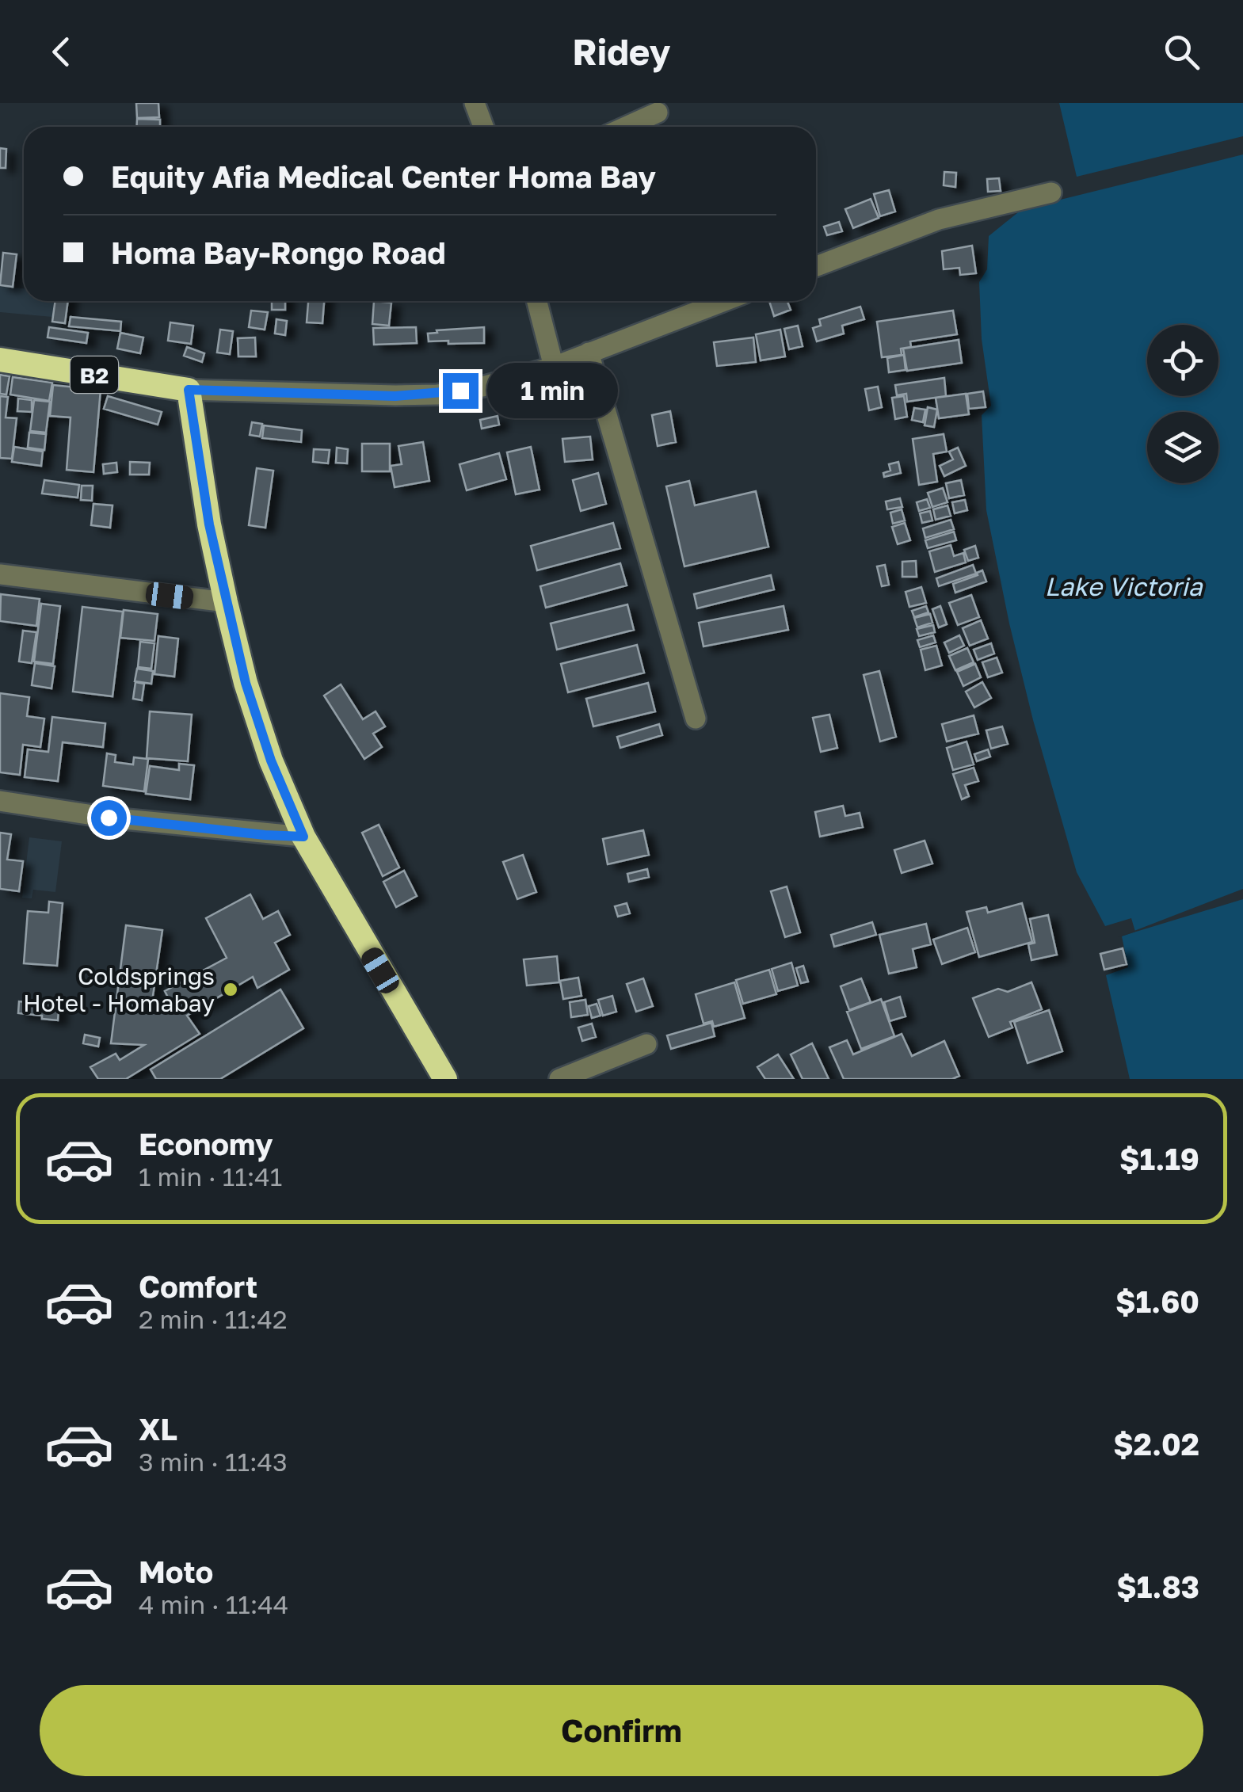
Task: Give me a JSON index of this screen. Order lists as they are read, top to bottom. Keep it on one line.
{"streets":{"highway":["B2"]},"water":["Lake Victoria"],"places":["Coldsprings Hotel - Homabay"],"page":{"header":"Ridey","banner":["Equity Afia Medical Center Homa Bay","Homa Bay-Rongo Road"],"bubble":"1 min","list":[{"name":"Economy","note":"1 min · 11:41","value":"$1.19"},{"name":"Comfort","note":"2 min · 11:42","value":"$1.60"},{"name":"XL","note":"3 min · 11:43","value":"$2.02"},{"name":"Moto","note":"4 min · 11:44","value":"$1.83"}],"buttons":"Confirm"}}
